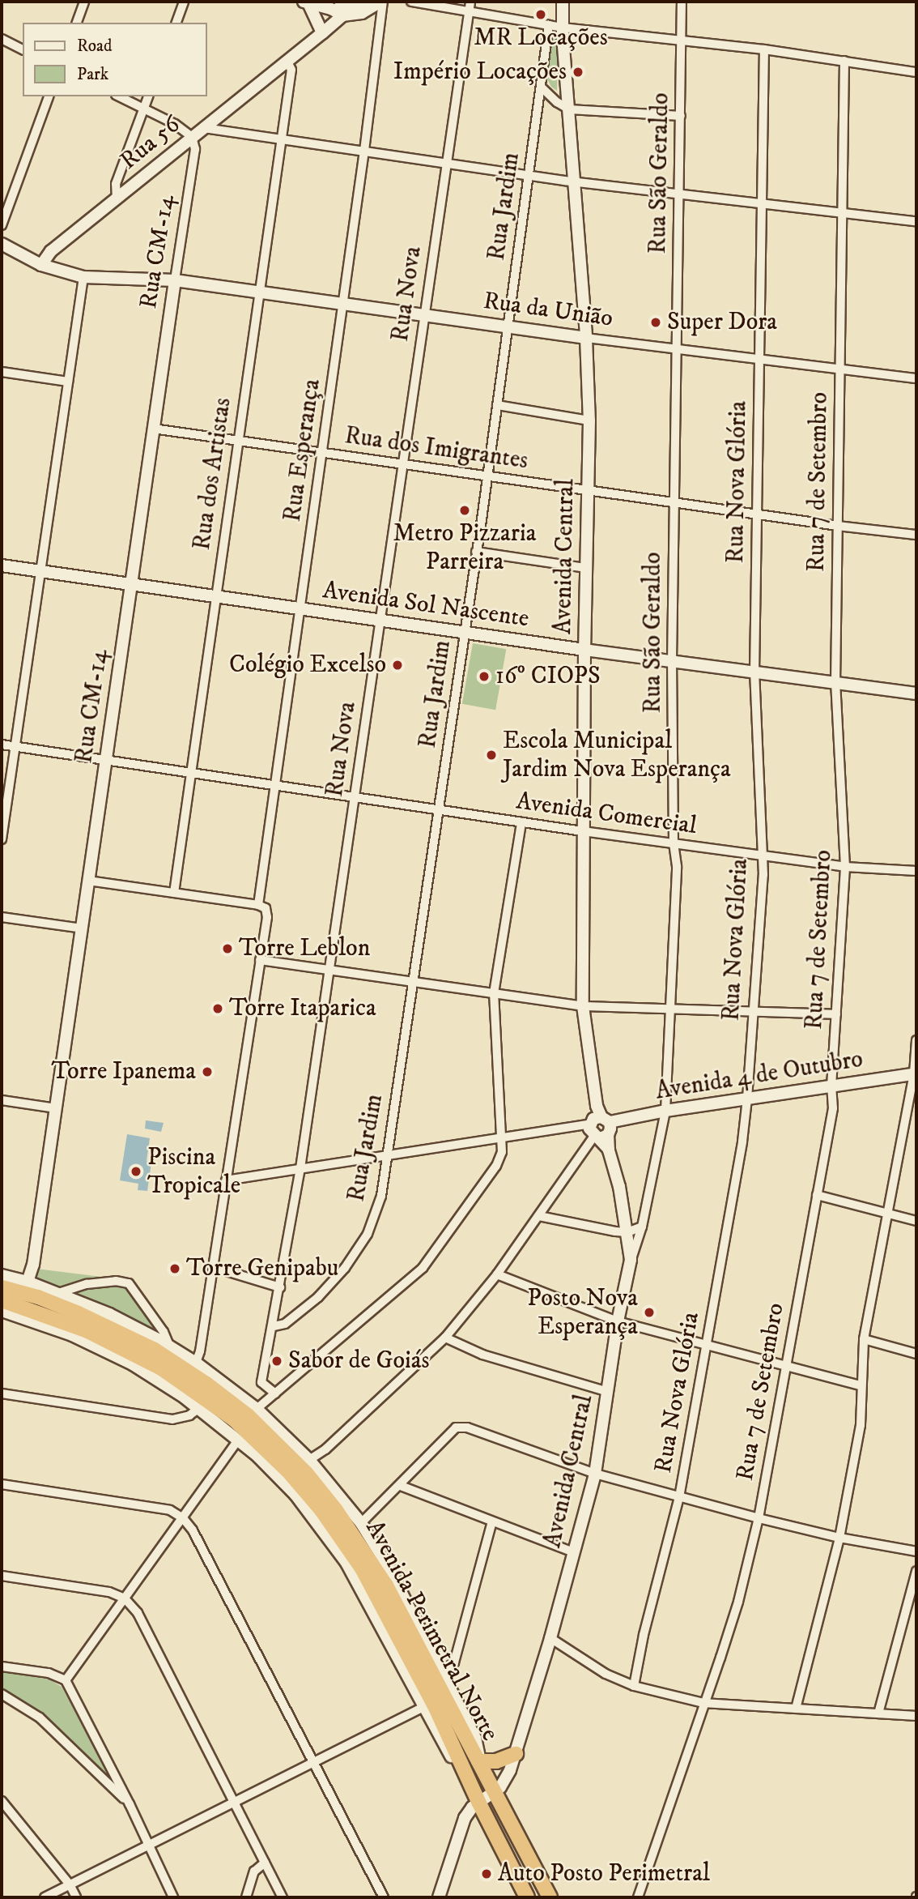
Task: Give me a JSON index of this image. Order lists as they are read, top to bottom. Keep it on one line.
{"streets":{"highway":["Avenida Perimetral Norte"],"street":["Rua 56","Rua São Geraldo","Rua Jardim","Rua CM-14","Rua Nova","Rua da União","Rua dos Imigrantes","Rua Esperança","Rua dos Artistas","Rua Nova Glória","Rua 7 de Setembro","Avenida Central","Avenida Sol Nascente","Avenida Comercial","Avenida 4 de Outubro"]},"crossings":[["Rua 56","Rua CM-14"],["Rua 56","Rua da União"],["Rua 56","Rua Esperança"],["Rua 56","Rua dos Artistas"],["Rua São Geraldo","Rua da União"],["Rua São Geraldo","Rua dos Imigrantes"],["Rua São Geraldo","Avenida Central"],["Rua São Geraldo","Avenida Sol Nascente"],["Rua São Geraldo","Avenida Comercial"],["Rua São Geraldo","Avenida 4 de Outubro"],["Rua Jardim","Rua Nova"],["Rua Jardim","Rua da União"],["Rua Jardim","Rua dos Imigrantes"],["Rua Jardim","Avenida Sol Nascente"],["Rua Jardim","Avenida Comercial"],["Rua CM-14","Rua da União"],["Rua CM-14","Rua dos Imigrantes"],["Rua CM-14","Avenida Sol Nascente"],["Rua CM-14","Avenida Comercial"],["Rua Nova","Rua da União"],["Rua Nova","Rua dos Imigrantes"],["Rua Nova","Avenida Sol Nascente"],["Rua Nova","Avenida Comercial"],["Rua da União","Rua Esperança"],["Rua da União","Rua dos Artistas"],["Rua da União","Rua Nova Glória"],["Rua da União","Rua 7 de Setembro"],["Rua da União","Avenida Central"],["Rua dos Imigrantes","Rua Esperança"],["Rua dos Imigrantes","Rua dos Artistas"],["Rua dos Imigrantes","Rua Nova Glória"],["Rua dos Imigrantes","Rua 7 de Setembro"],["Rua dos Imigrantes","Avenida Central"],["Rua Esperança","Avenida Sol Nascente"],["Rua Esperança","Avenida Comercial"],["Rua dos Artistas","Avenida Sol Nascente"],["Rua dos Artistas","Avenida Comercial"],["Rua Nova Glória","Avenida Sol Nascente"],["Rua Nova Glória","Avenida Comercial"],["Rua Nova Glória","Avenida 4 de Outubro"],["Rua 7 de Setembro","Avenida Sol Nascente"],["Rua 7 de Setembro","Avenida Comercial"],["Rua 7 de Setembro","Avenida 4 de Outubro"],["Avenida Central","Avenida Sol Nascente"],["Avenida Central","Avenida Comercial"],["Avenida Central","Avenida 4 de Outubro"],["Avenida Central","Avenida Perimetral Norte"]],"places":["MR Locações","Império Locações","Super Dora","Metro Pizzaria Parreira","Colégio Excelso","16º CIOPS","Escola Municipal Jardim Nova Esperança","Torre Leblon","Torre Itaparica","Torre Ipanema","Piscina Tropicale","Torre Genipabu","Posto Nova Esperança","Sabor de Goiás","Auto Posto Perimetral"],"legend":["Road","Park"]}
